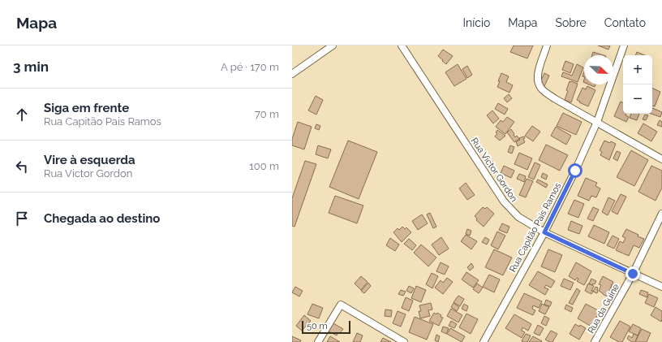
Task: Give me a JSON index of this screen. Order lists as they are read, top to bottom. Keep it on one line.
{"streets":{"street":["Rua Victor Gordon","Rua Capitão Pais Ramos","Rua da Guine"]},"crossings":[["Rua Victor Gordon","Rua Capitão Pais Ramos"],["Rua Victor Gordon","Rua da Guine"]],"scale_bar":"50 m","north":"bottom right","page":{"header":"Mapa","nav":["Início","Mapa","Sobre","Contato"],"heading":["3 min","A pé · 170 m"],"map_buttons":["+","−"],"list":[["Siga em frente","Rua Capitão Pais Ramos","70 m"],["Vire à esquerda","Rua Victor Gordon","100 m"],"Chegada ao destino"],"scale":"50 m"}}
